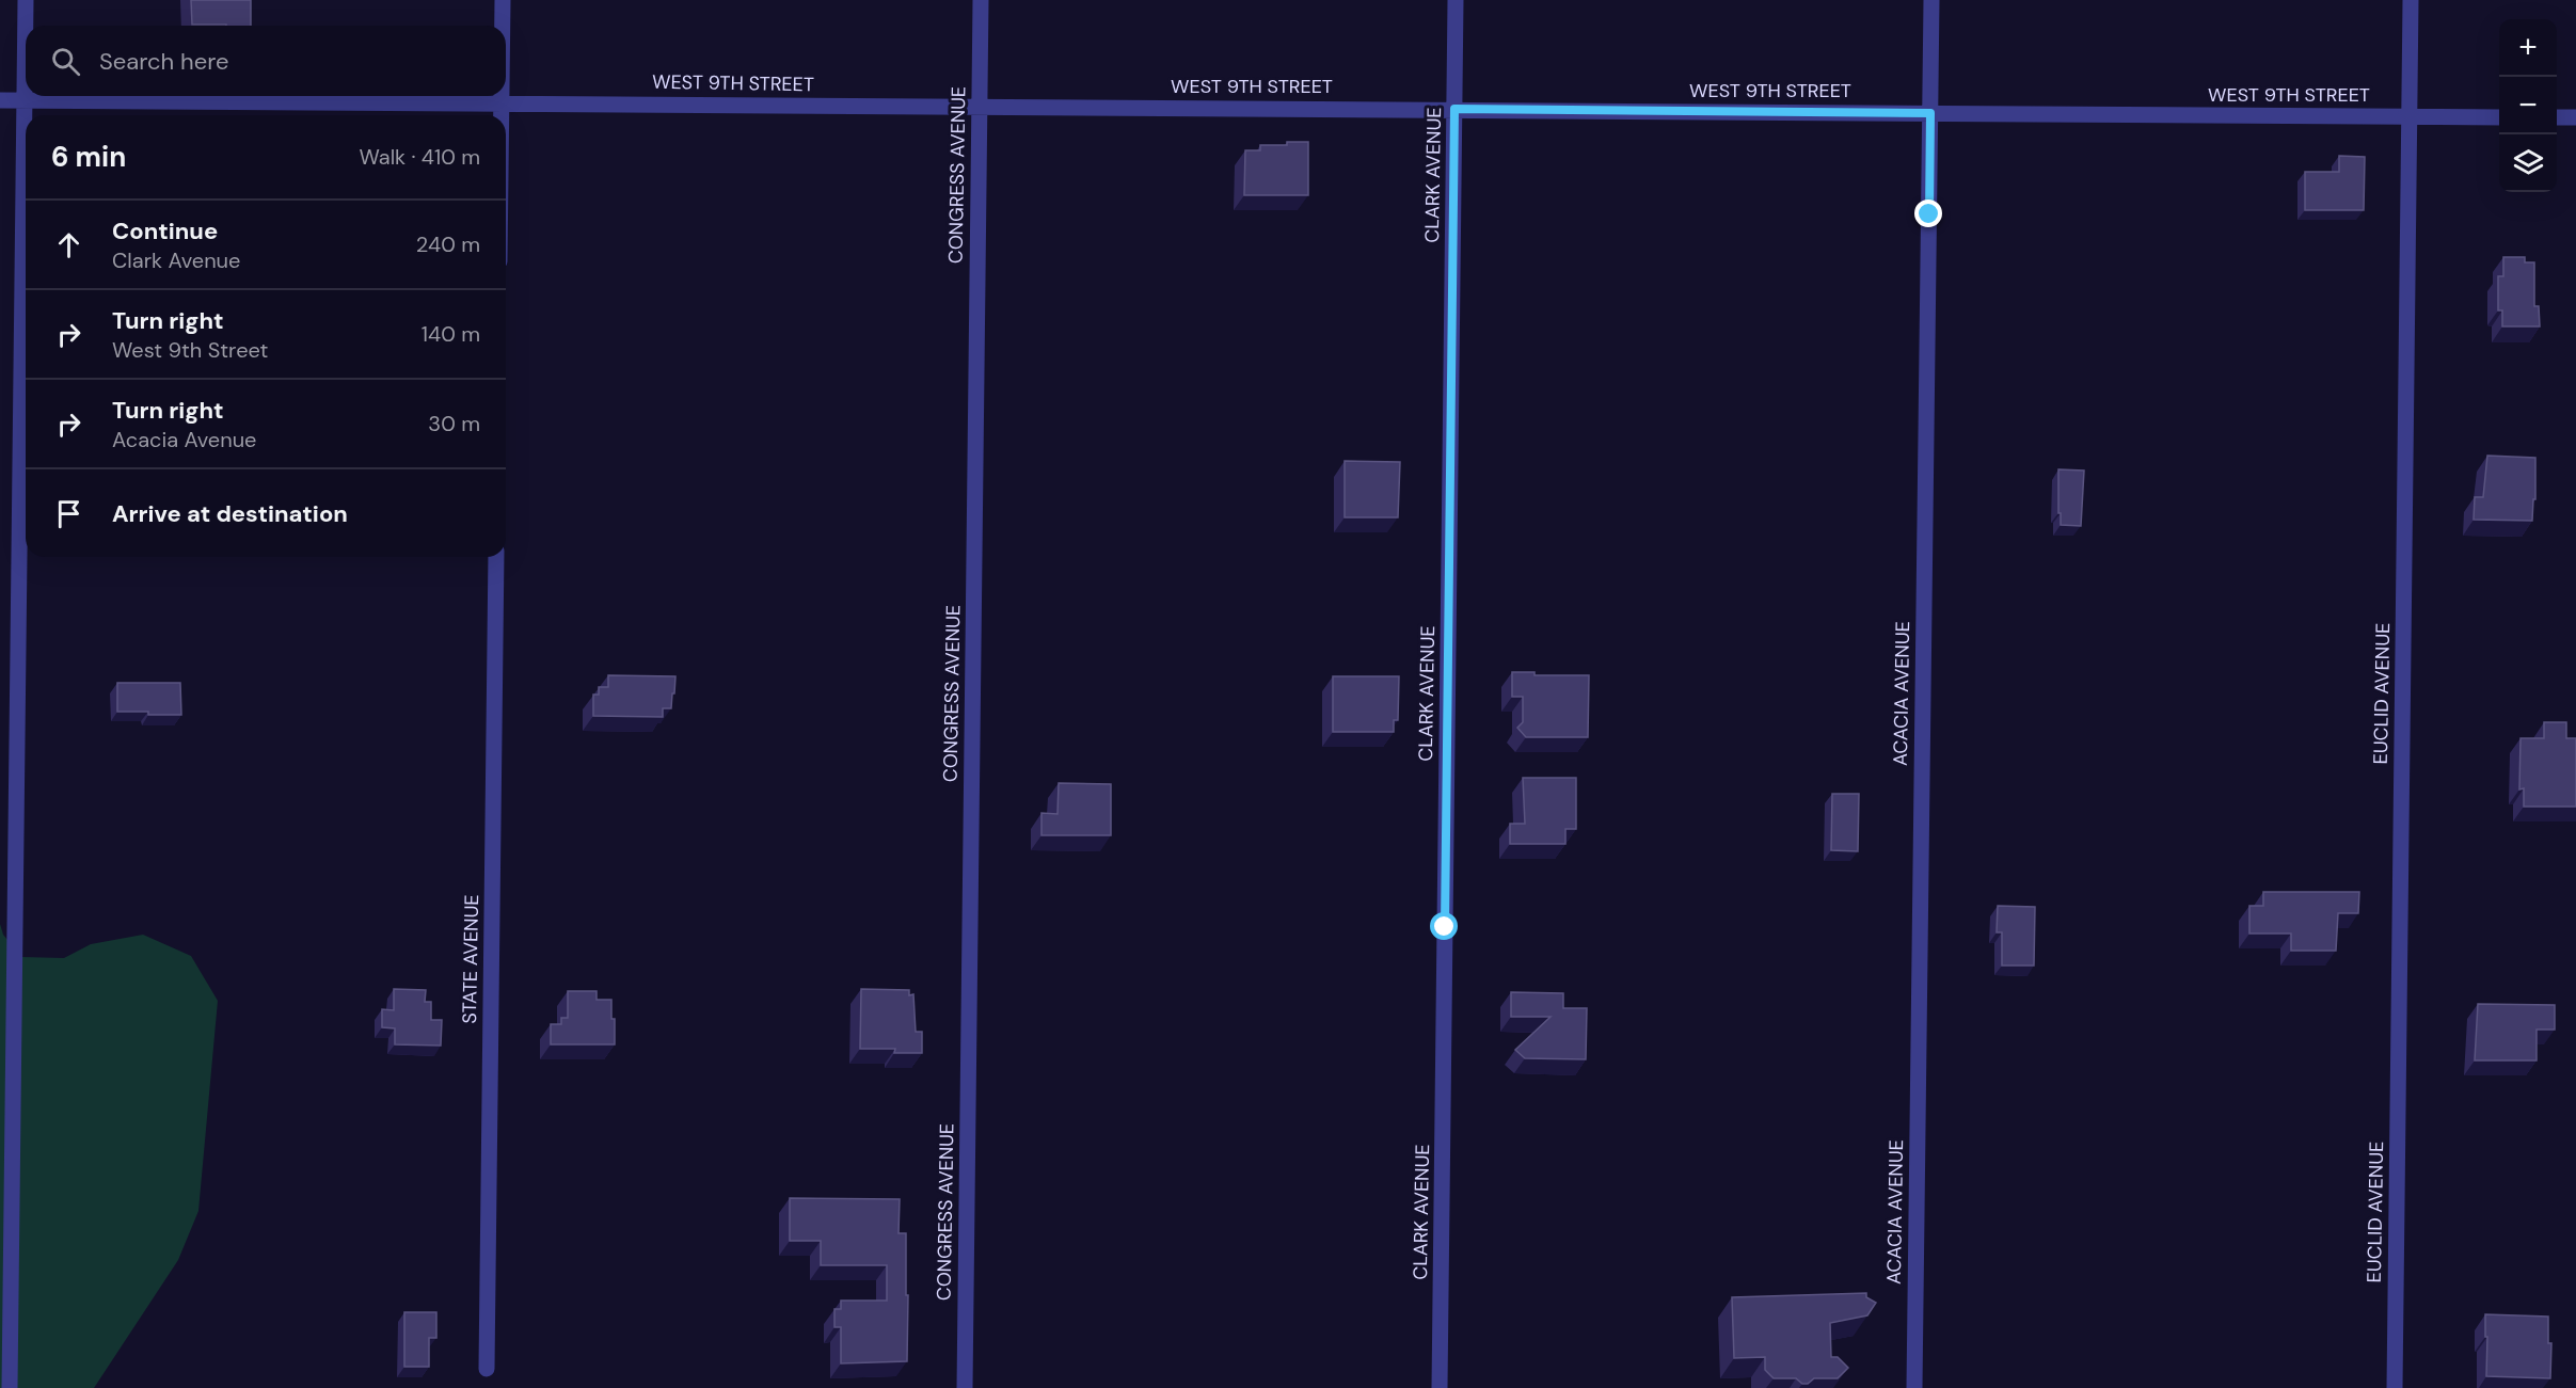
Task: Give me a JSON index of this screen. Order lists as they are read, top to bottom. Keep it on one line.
{"streets":{"street":["WEST 9TH STREET","CONGRESS AVENUE","CLARK AVENUE","ACACIA AVENUE","EUCLID AVENUE","STATE AVENUE"]},"crossings":[["WEST 9TH STREET","CONGRESS AVENUE"],["WEST 9TH STREET","CLARK AVENUE"],["WEST 9TH STREET","ACACIA AVENUE"],["WEST 9TH STREET","EUCLID AVENUE"]],"page":{"map_buttons":["+","−"],"search":"Search here","heading":["6 min","Walk · 410 m"],"list":[["Continue","Clark Avenue","240 m"],["Turn right","West 9th Street","140 m"],["Turn right","Acacia Avenue","30 m"],"Arrive at destination"]}}
